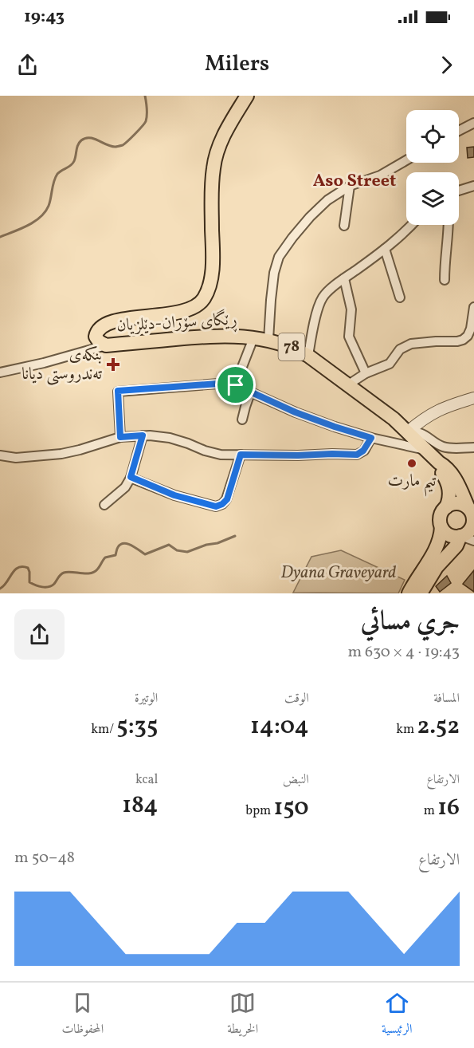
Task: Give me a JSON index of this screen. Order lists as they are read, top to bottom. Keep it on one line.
{"streets":{"main road":["ڕێگای سۆران-دێلزیان","78"]},"districts":["Aso Street"],"parks":["Dyana Graveyard"],"places":{"health":["بنکەی تەندروستی دیانا"],"other":["تیم مارت"]},"page":{"status":"19:43","header":"Milers","heading":["جري مسائي","19:43 · 4 × 630 m"],"stats":[["المسافة","2.52 km"],["الوقت","14:04"],["الوتيرة","5:35 /km"],["الارتفاع","16 m"],["النبض","150 bpm"],["kcal","184"]],"chart":["الارتفاع","48–50 m"],"tabs":["الرئيسية","الخريطة","المحفوظات"]}}
